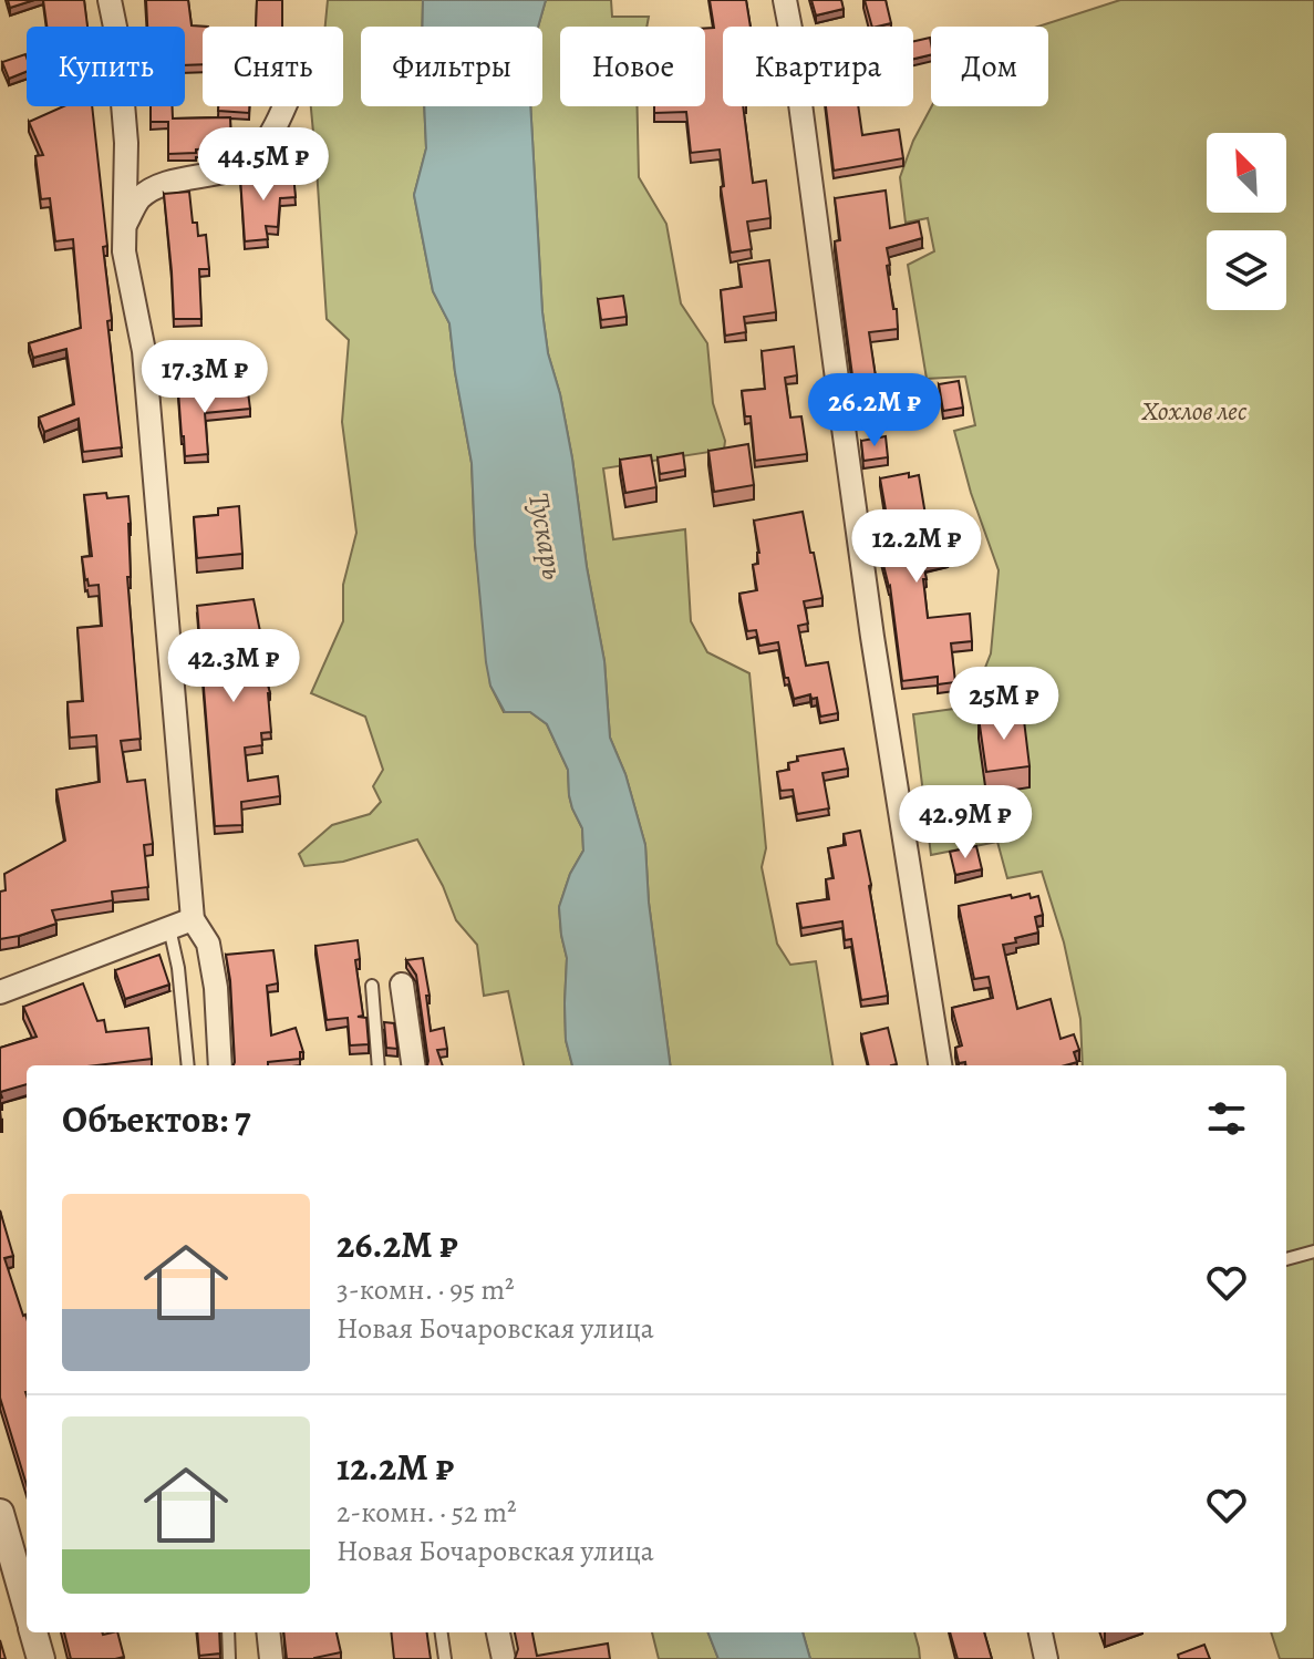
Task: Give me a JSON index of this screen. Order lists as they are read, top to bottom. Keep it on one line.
{"water":["Тускарь"],"parks":["Хохлов лес"],"north":"top left","page":{"chip":["Купить","Снять","Фильтры","Новое","Квартира","Дом"],"price":["44.5M ₽","17.3M ₽","26.2M ₽","12.2M ₽","42.3M ₽","25M ₽","42.9M ₽"],"heading":"Объектов: 7","list":[{"name":"26.2M ₽","note":"3-комн. · 95 m² · Новая Бочаровская улица"},{"name":"12.2M ₽","note":"2-комн. · 52 m² · Новая Бочаровская улица"}]}}
